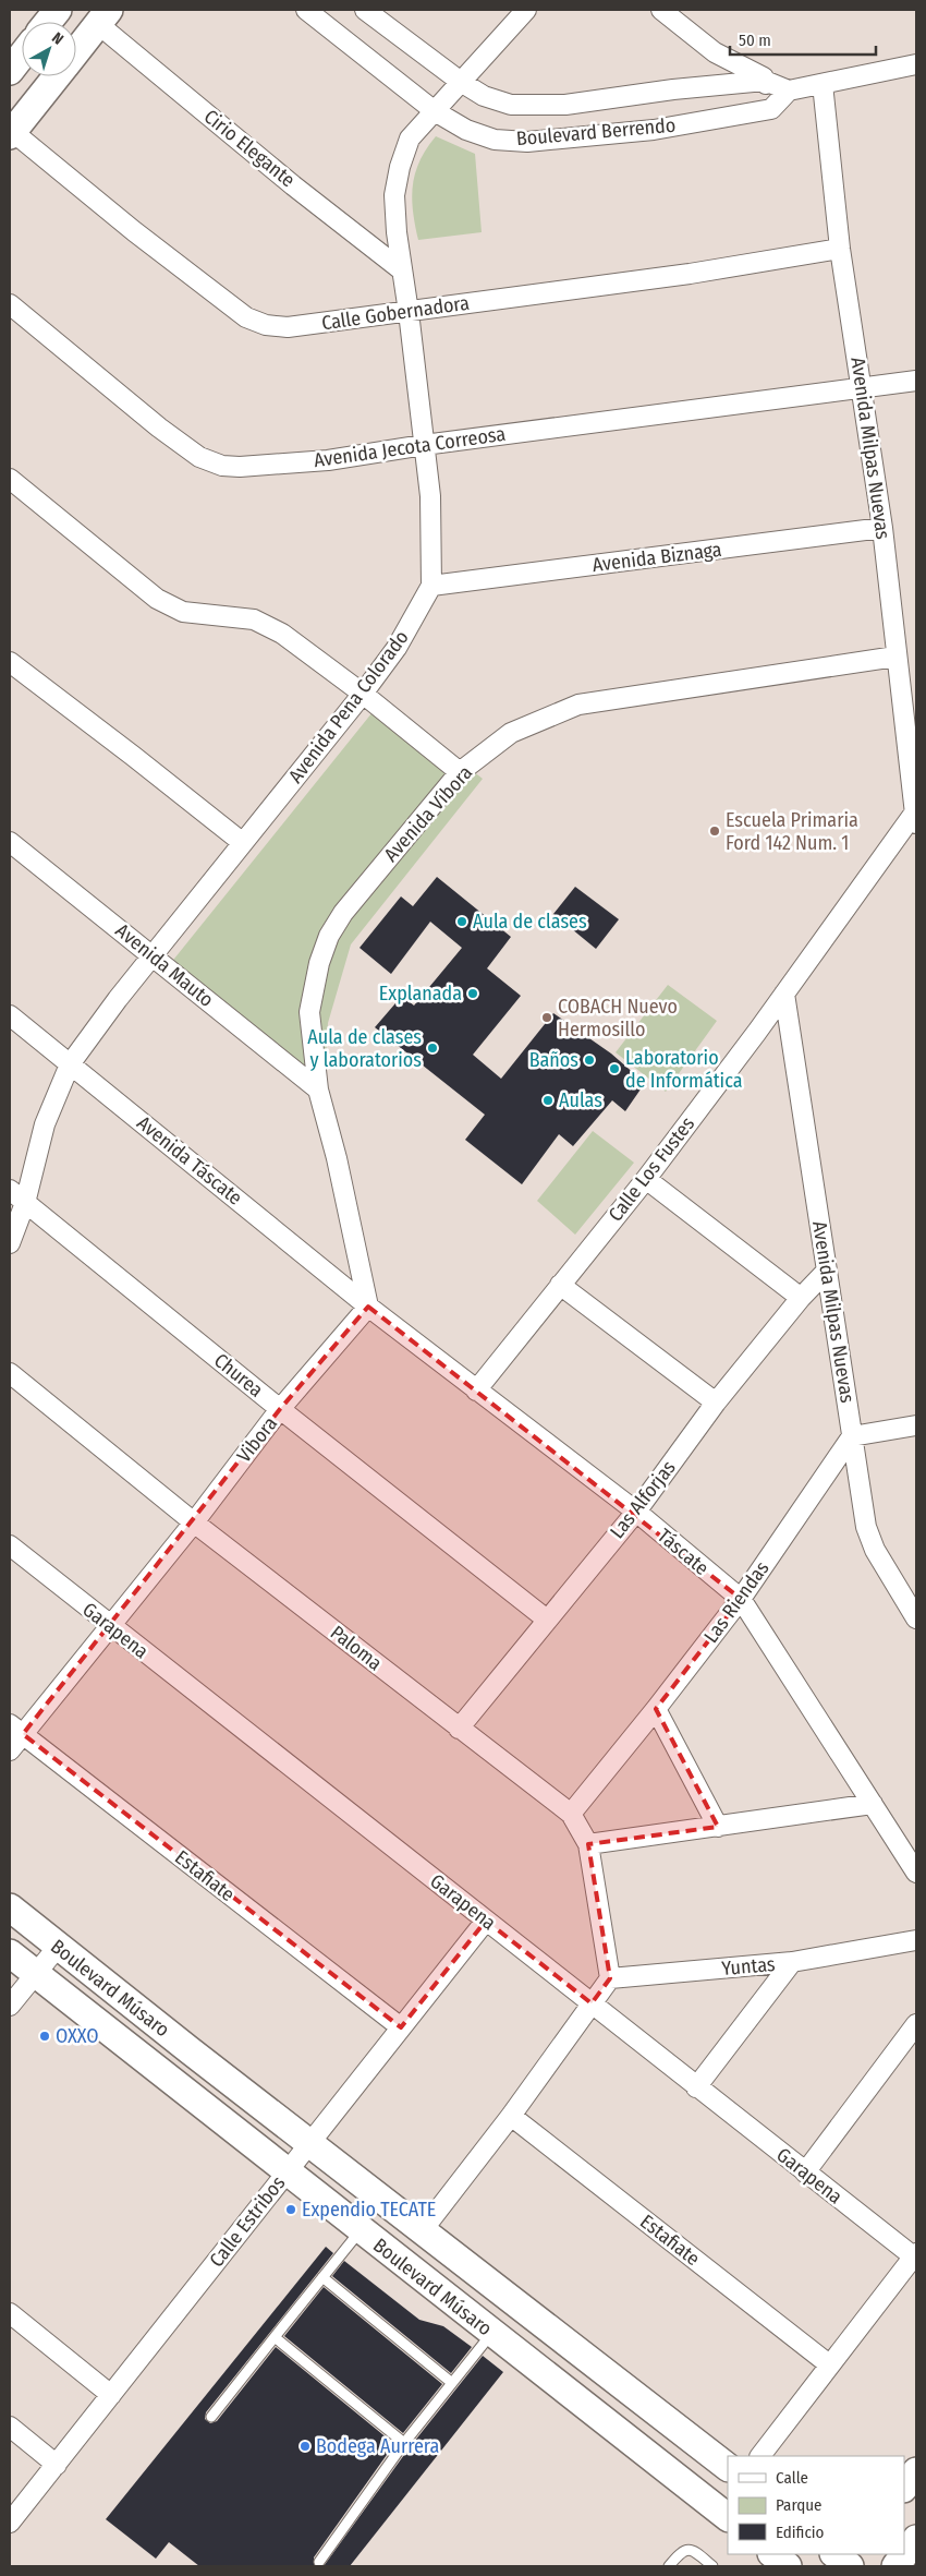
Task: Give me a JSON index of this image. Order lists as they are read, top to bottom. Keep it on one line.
{"streets":{"street":["Boulevard Berrendo","Cirio Elegante","Calle Gobernadora","Avenida Jecota Correosa","Avenida Milpas Nuevas","Avenida Biznaga","Avenida Pena Colorado","Avenida Víbora","Avenida Mauto","Avenida Táscate","Calle Los Fustes","Churea","Vibora","Las Alforjas","Táscate","Las Riendas","Garapena","Paloma","Estafiate","Yuntas","Boulevard Músaro","Calle Estribos"]},"crossings":[["Calle Gobernadora","Avenida Milpas Nuevas"],["Avenida Jecota Correosa","Avenida Milpas Nuevas"],["Avenida Milpas Nuevas","Avenida Biznaga"],["Avenida Milpas Nuevas","Avenida Víbora"],["Avenida Milpas Nuevas","Calle Los Fustes"],["Avenida Milpas Nuevas","Las Alforjas"],["Avenida Milpas Nuevas","Las Riendas"],["Avenida Biznaga","Avenida Pena Colorado"],["Avenida Pena Colorado","Avenida Mauto"],["Avenida Pena Colorado","Avenida Táscate"],["Avenida Pena Colorado","Churea"],["Avenida Víbora","Avenida Mauto"],["Avenida Táscate","Vibora"],["Avenida Táscate","Táscate"],["Calle Los Fustes","Táscate"],["Churea","Vibora"],["Churea","Las Alforjas"],["Vibora","Táscate"],["Vibora","Garapena"],["Vibora","Paloma"],["Vibora","Estafiate"],["Las Alforjas","Táscate"],["Las Alforjas","Paloma"],["Táscate","Las Riendas"],["Las Riendas","Paloma"],["Garapena","Calle Estribos"],["Paloma","Yuntas"],["Estafiate","Calle Estribos"],["Boulevard Músaro","Calle Estribos"]],"places":["Escuela Primaria Ford 142 Num. 1","Aula de clases","Explanada","COBACH Nuevo Hermosillo","Aula de clases y laboratorios","Baños","Laboratorio de Informática","Aulas","OXXO","Expendio TECATE","Bodega Aurrera"],"legend":["Calle","Parque","Edificio"],"scale_bar":"50 m","north":"top right"}
